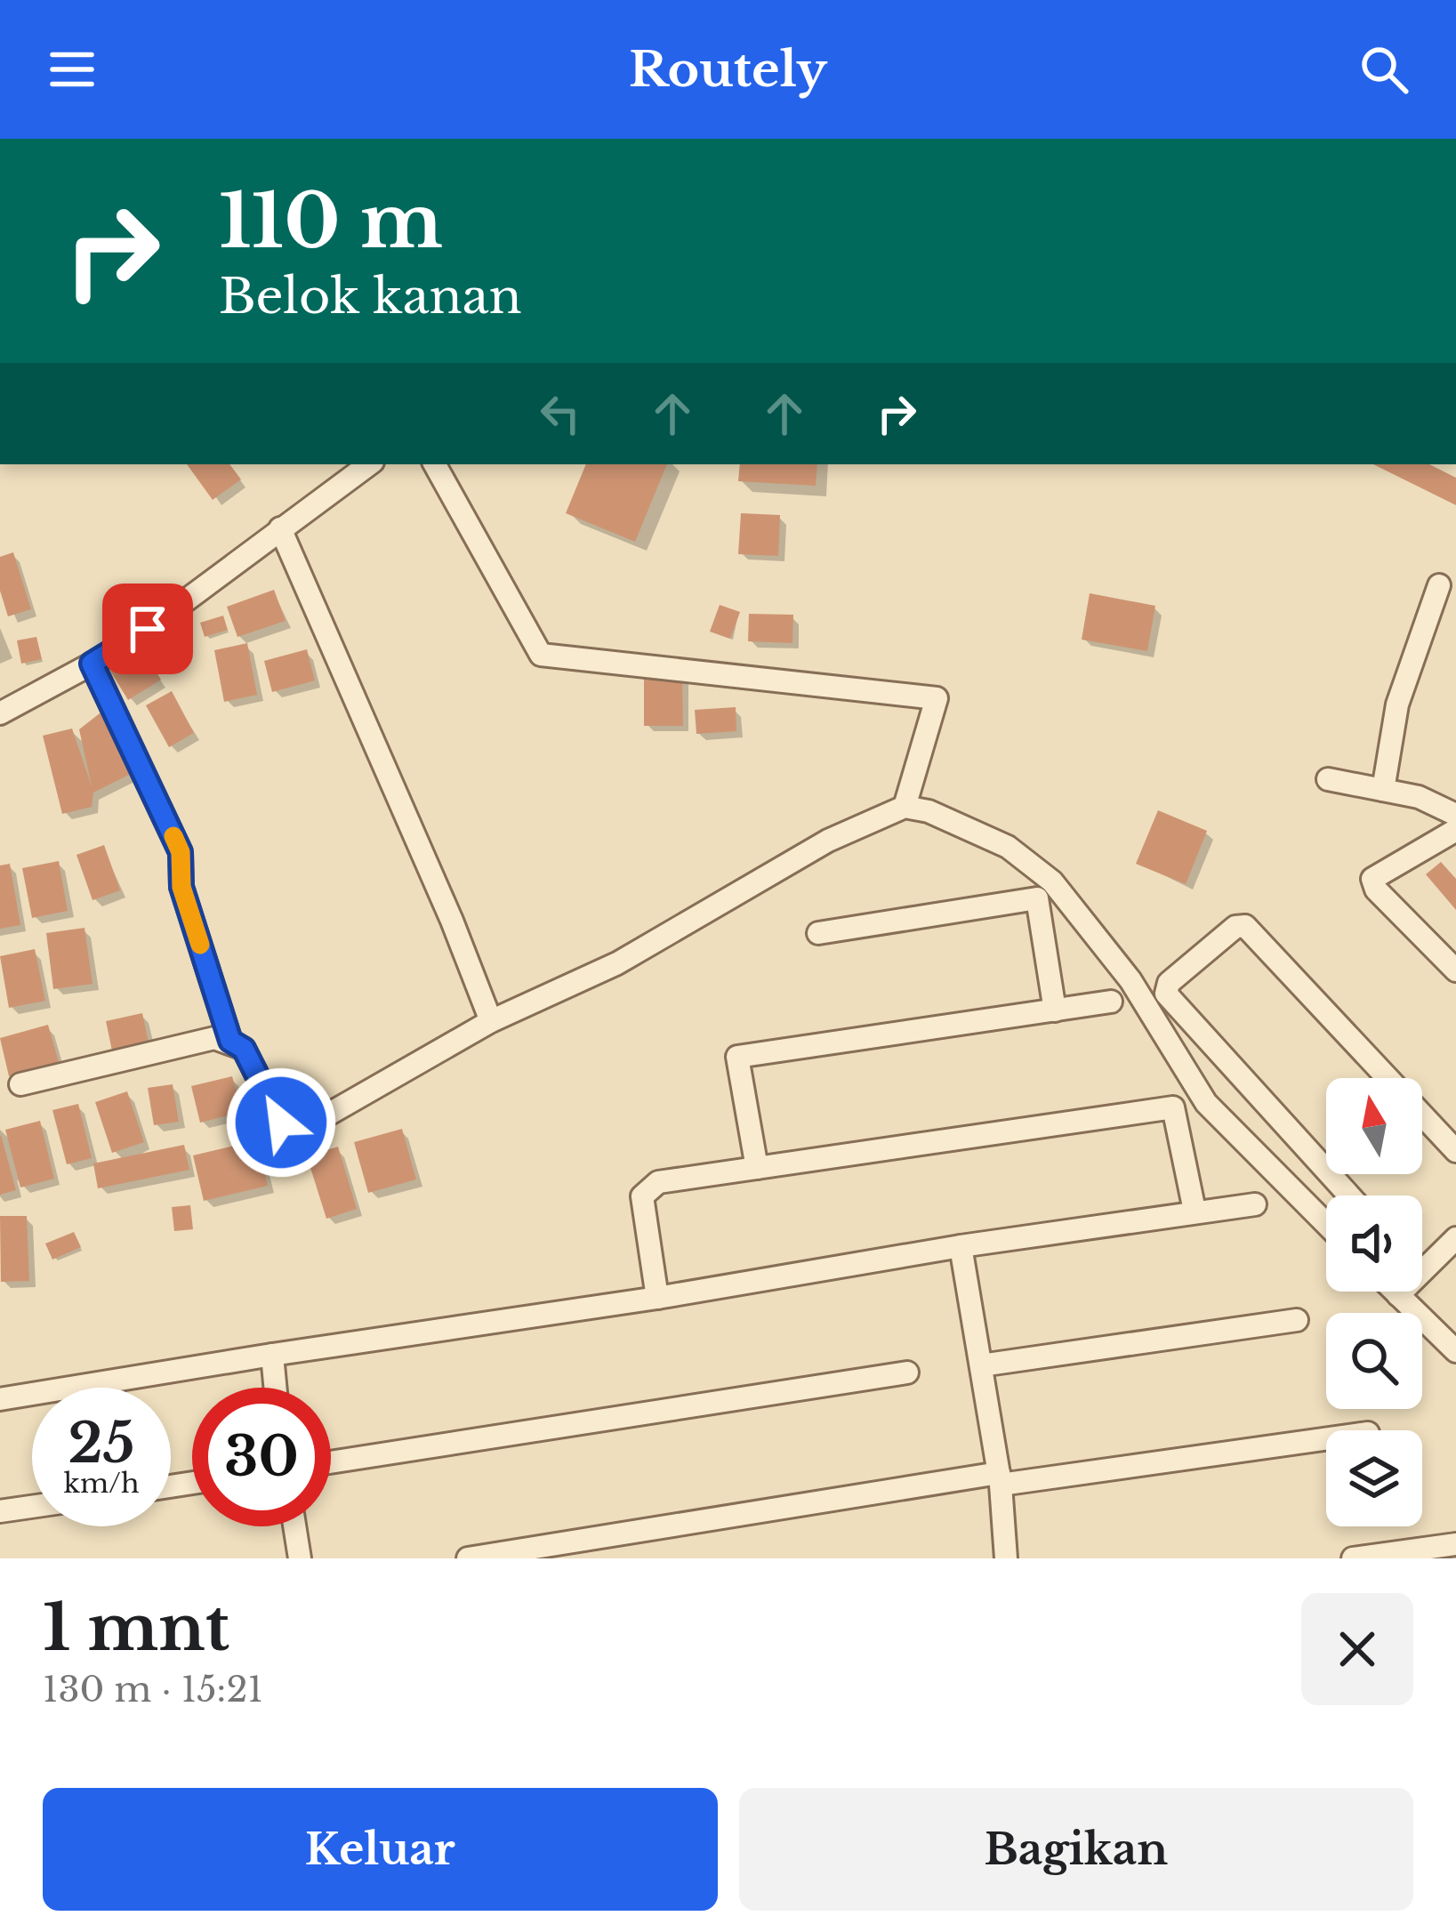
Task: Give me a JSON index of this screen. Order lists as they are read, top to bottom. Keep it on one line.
{"north":"top","page":{"header":"Routely","turn":["110 m","Belok kanan"],"speed":"25 km/h","limit":"30","heading":["1 mnt","130 m · 15:21"],"buttons":["Keluar","Bagikan"]}}
